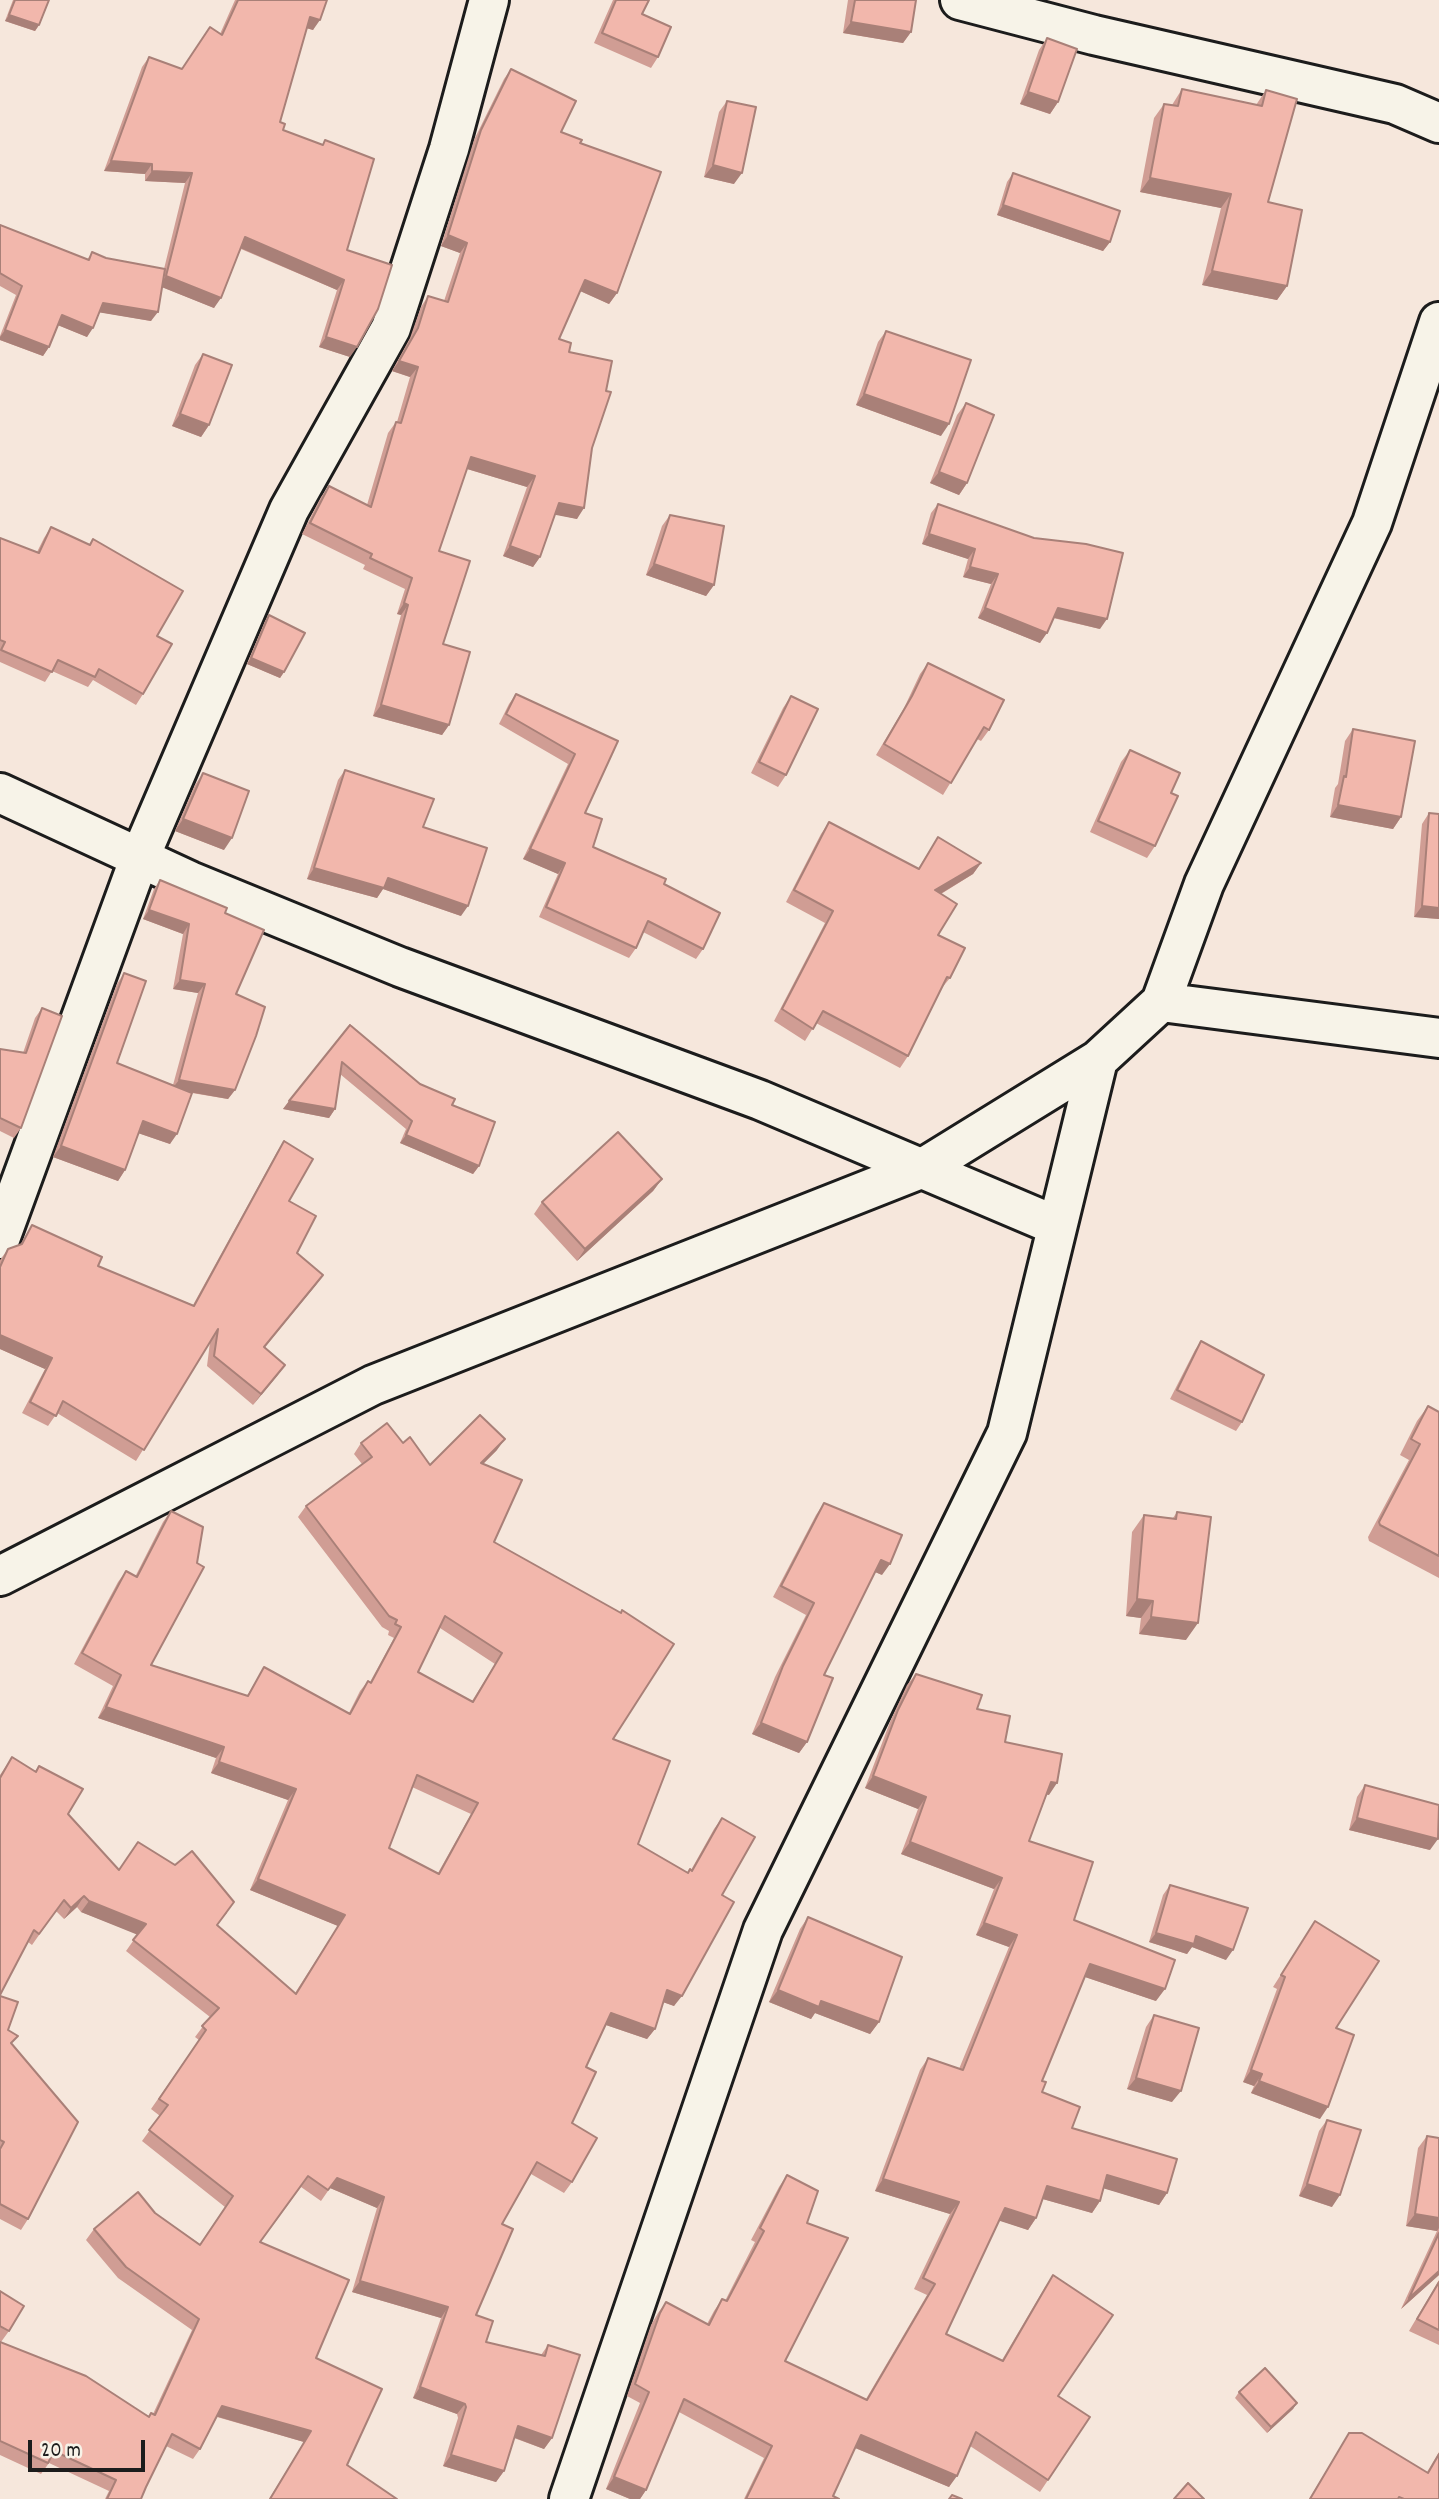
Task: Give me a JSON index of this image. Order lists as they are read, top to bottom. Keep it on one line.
{"scale_bar":"20 m"}
